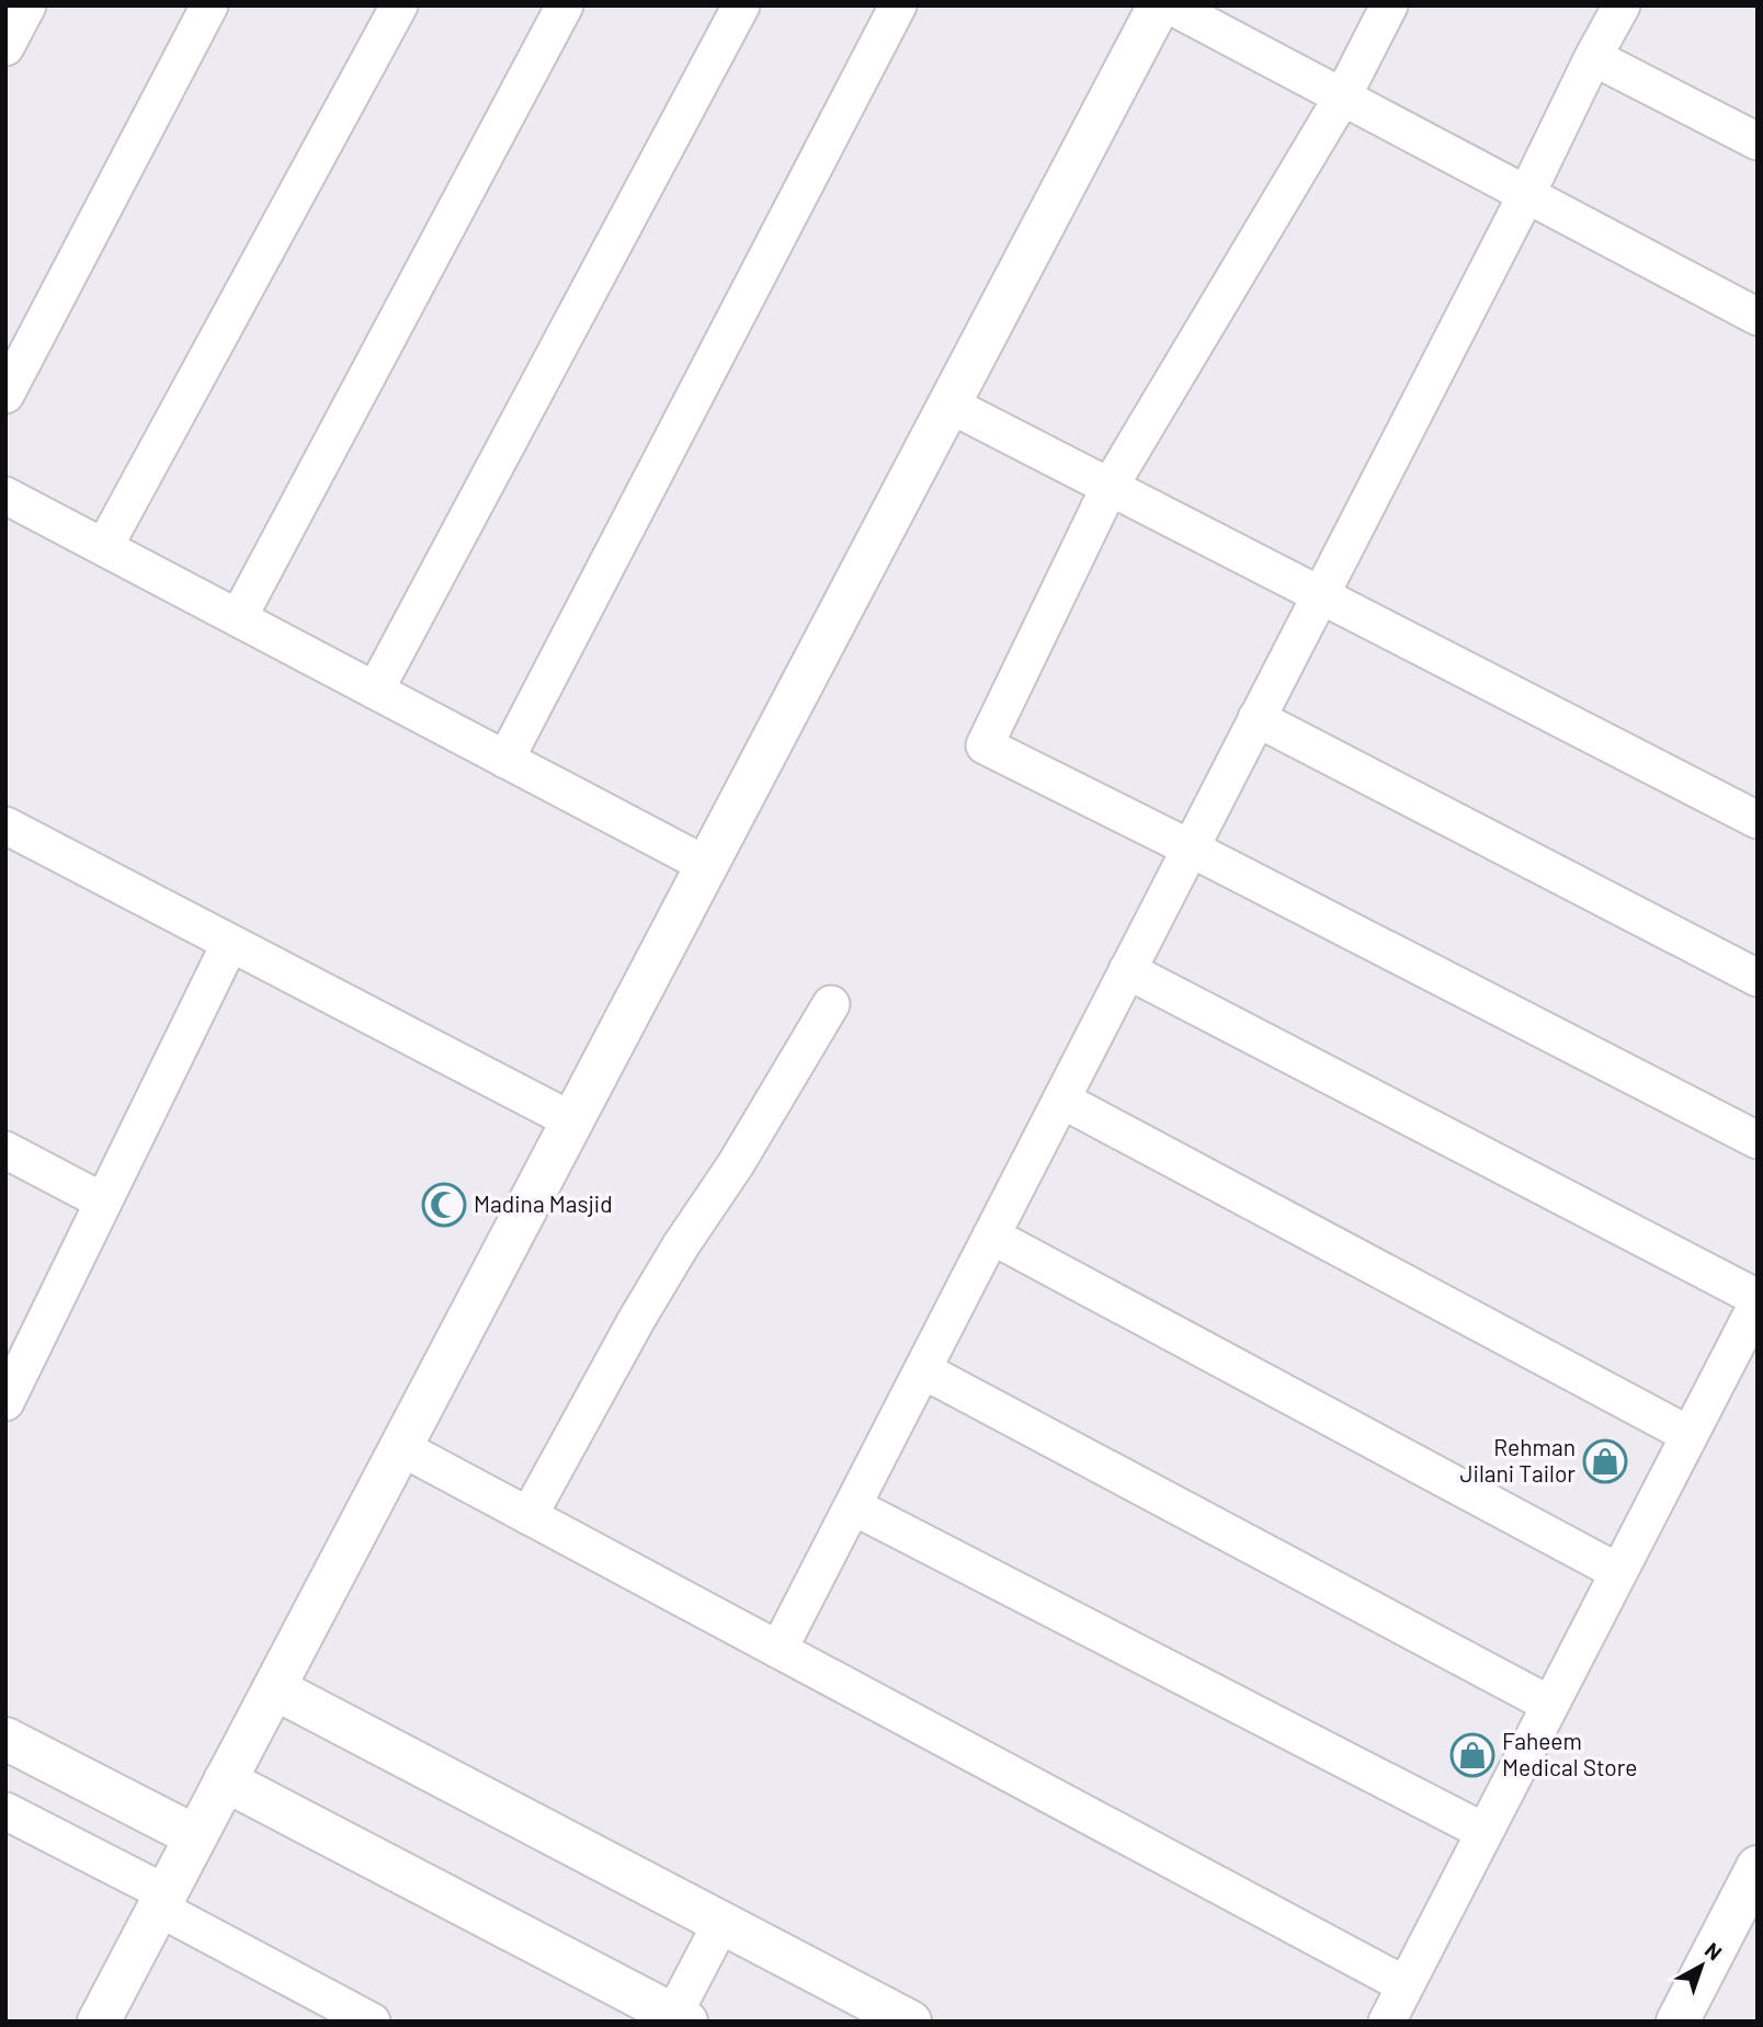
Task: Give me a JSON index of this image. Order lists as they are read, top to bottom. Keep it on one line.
{"places":{"mosque":["Madina Masjid"],"shop":["Rehman Jilani Tailor","Faheem Medical Store"]},"north":"top right"}
